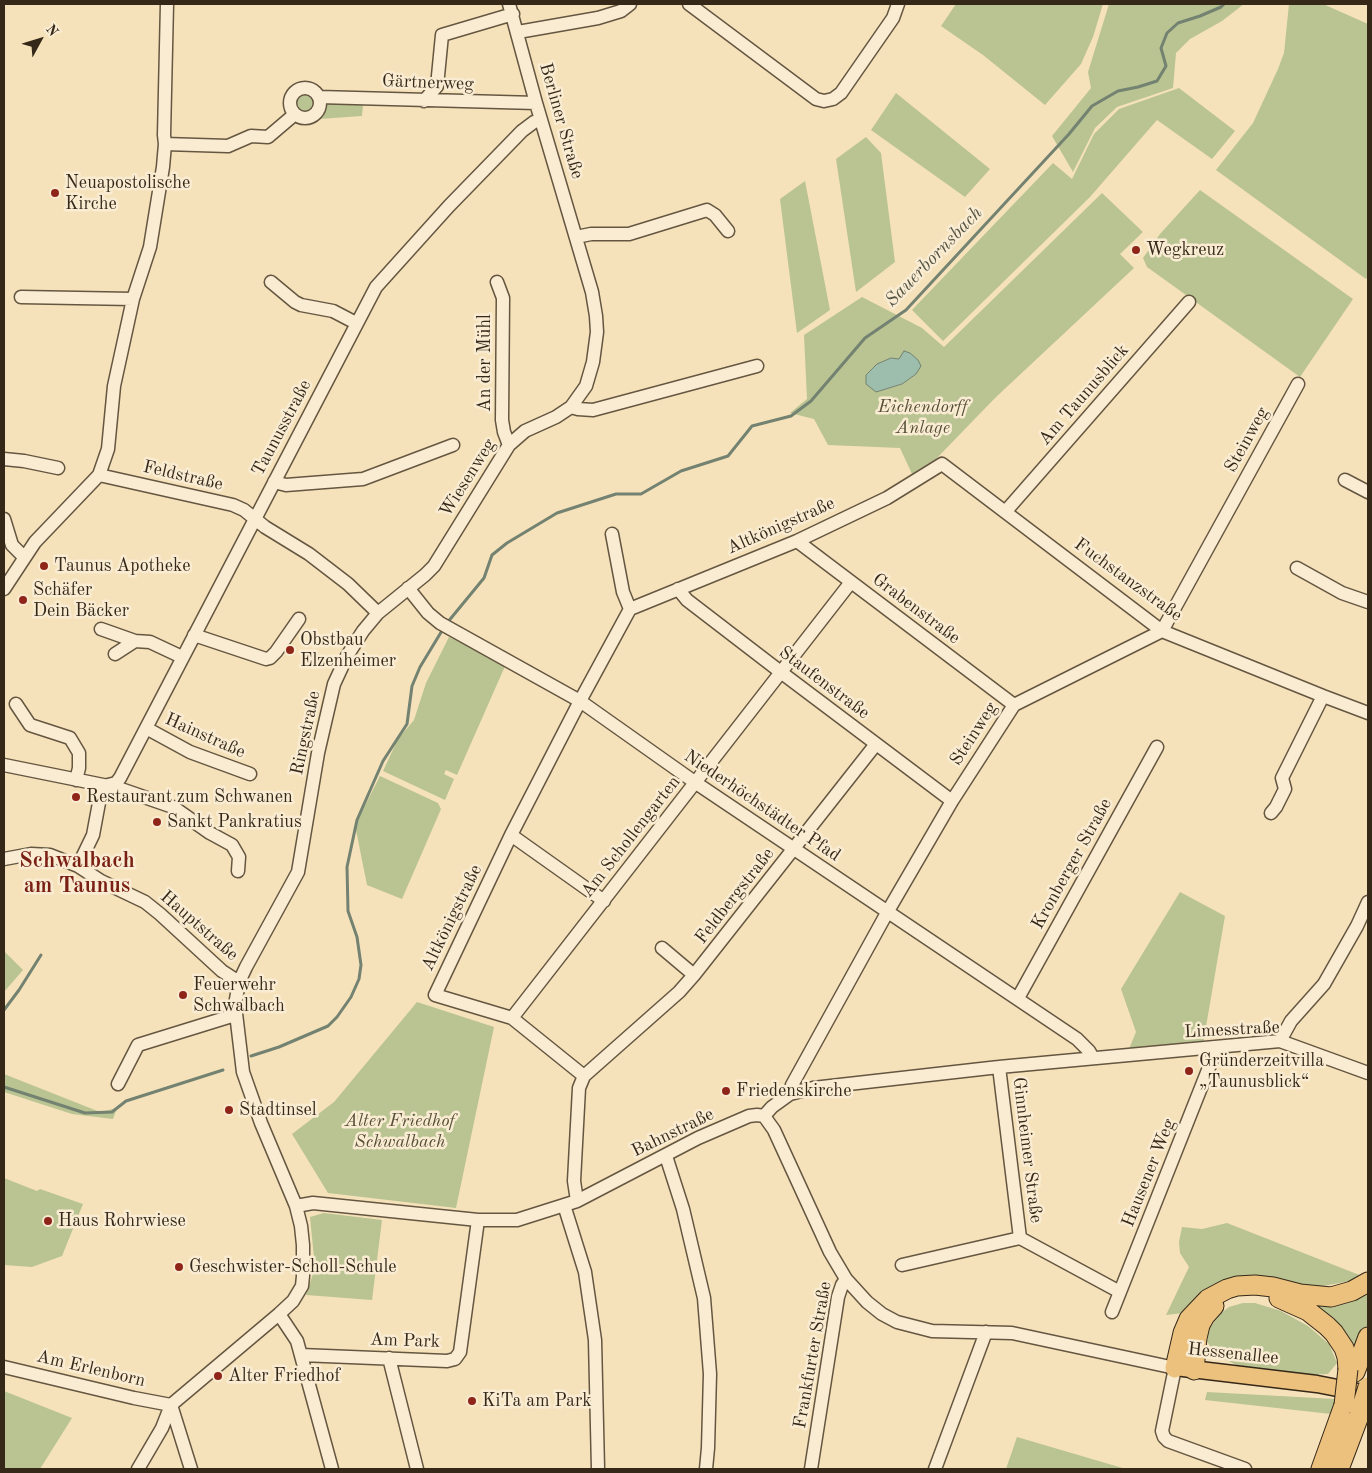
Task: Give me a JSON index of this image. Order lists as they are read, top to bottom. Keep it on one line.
{"streets":{"main road":["Hessenallee"],"street":["Gärtnerweg","Berliner Straße","An der Mühl","Am Taunusblick","Taunusstraße","Steinweg","Feldstraße","Wiesenweg","Altkönigstraße","Fuchstanzstraße","Grabenstraße","Staufenstraße","Ringstraße","Hainstraße","Niederhöchstädter Pfad","Am Schollengarten","Kronberger Straße","Feldbergstraße","Hauptstraße","Limesstraße","Bahnstraße","Ginnheimer Straße","Hausener Weg","Am Park","Frankfurter Straße","Am Erlenborn"]},"crossings":[["Gärtnerweg","Berliner Straße"],["Berliner Straße","Taunusstraße"],["Berliner Straße","Wiesenweg"],["An der Mühl","Wiesenweg"],["Am Taunusblick","Fuchstanzstraße"],["Taunusstraße","Feldstraße"],["Taunusstraße","Hainstraße"],["Steinweg","Fuchstanzstraße"],["Steinweg","Grabenstraße"],["Steinweg","Staufenstraße"],["Steinweg","Niederhöchstädter Pfad"],["Wiesenweg","Ringstraße"],["Wiesenweg","Niederhöchstädter Pfad"],["Altkönigstraße","Fuchstanzstraße"],["Altkönigstraße","Grabenstraße"],["Altkönigstraße","Staufenstraße"],["Altkönigstraße","Niederhöchstädter Pfad"],["Altkönigstraße","Am Schollengarten"],["Altkönigstraße","Feldbergstraße"],["Grabenstraße","Am Schollengarten"],["Staufenstraße","Am Schollengarten"],["Staufenstraße","Feldbergstraße"],["Ringstraße","Hauptstraße"],["Ringstraße","Bahnstraße"],["Niederhöchstädter Pfad","Am Schollengarten"],["Niederhöchstädter Pfad","Kronberger Straße"],["Niederhöchstädter Pfad","Feldbergstraße"],["Niederhöchstädter Pfad","Limesstraße"],["Limesstraße","Hausener Weg"],["Bahnstraße","Am Park"],["Bahnstraße","Frankfurter Straße"],["Ginnheimer Straße","Hausener Weg"],["Hessenallee","Frankfurter Straße"]],"districts":["Schwalbach am Taunus"],"water":["Sauerbornsbach"],"parks":["Eichendorff Anlage","Alter Friedhof Schwalbach"],"places":["Neuapostolische Kirche","Wegkreuz","Taunus Apotheke","Schäfer Dein Bäcker","Obstbau Elzenheimer","Restaurant zum Schwanen","Sankt Pankratius","Feuerwehr Schwalbach","Gründerzeitvilla „Taunusblick“","Friedenskirche","Stadtinsel","Haus Rohrwiese","Geschwister-Scholl-Schule","Alter Friedhof","KiTa am Park"],"north":"top right"}
